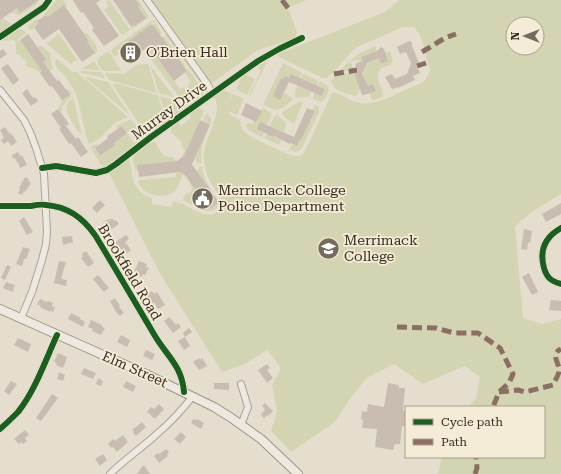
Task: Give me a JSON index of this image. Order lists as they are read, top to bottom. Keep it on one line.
{"streets":{"main road":["Elm Street"],"street":["Murray Drive","Brookfield Road"]},"crossings":[["Brookfield Road","Elm Street"]],"places":{"building":["O'Brien Hall"],"public building":["Merrimack College Police Department"],"school or university":["Merrimack College"]},"legend":["Cycle path","Path"],"north":"left"}
